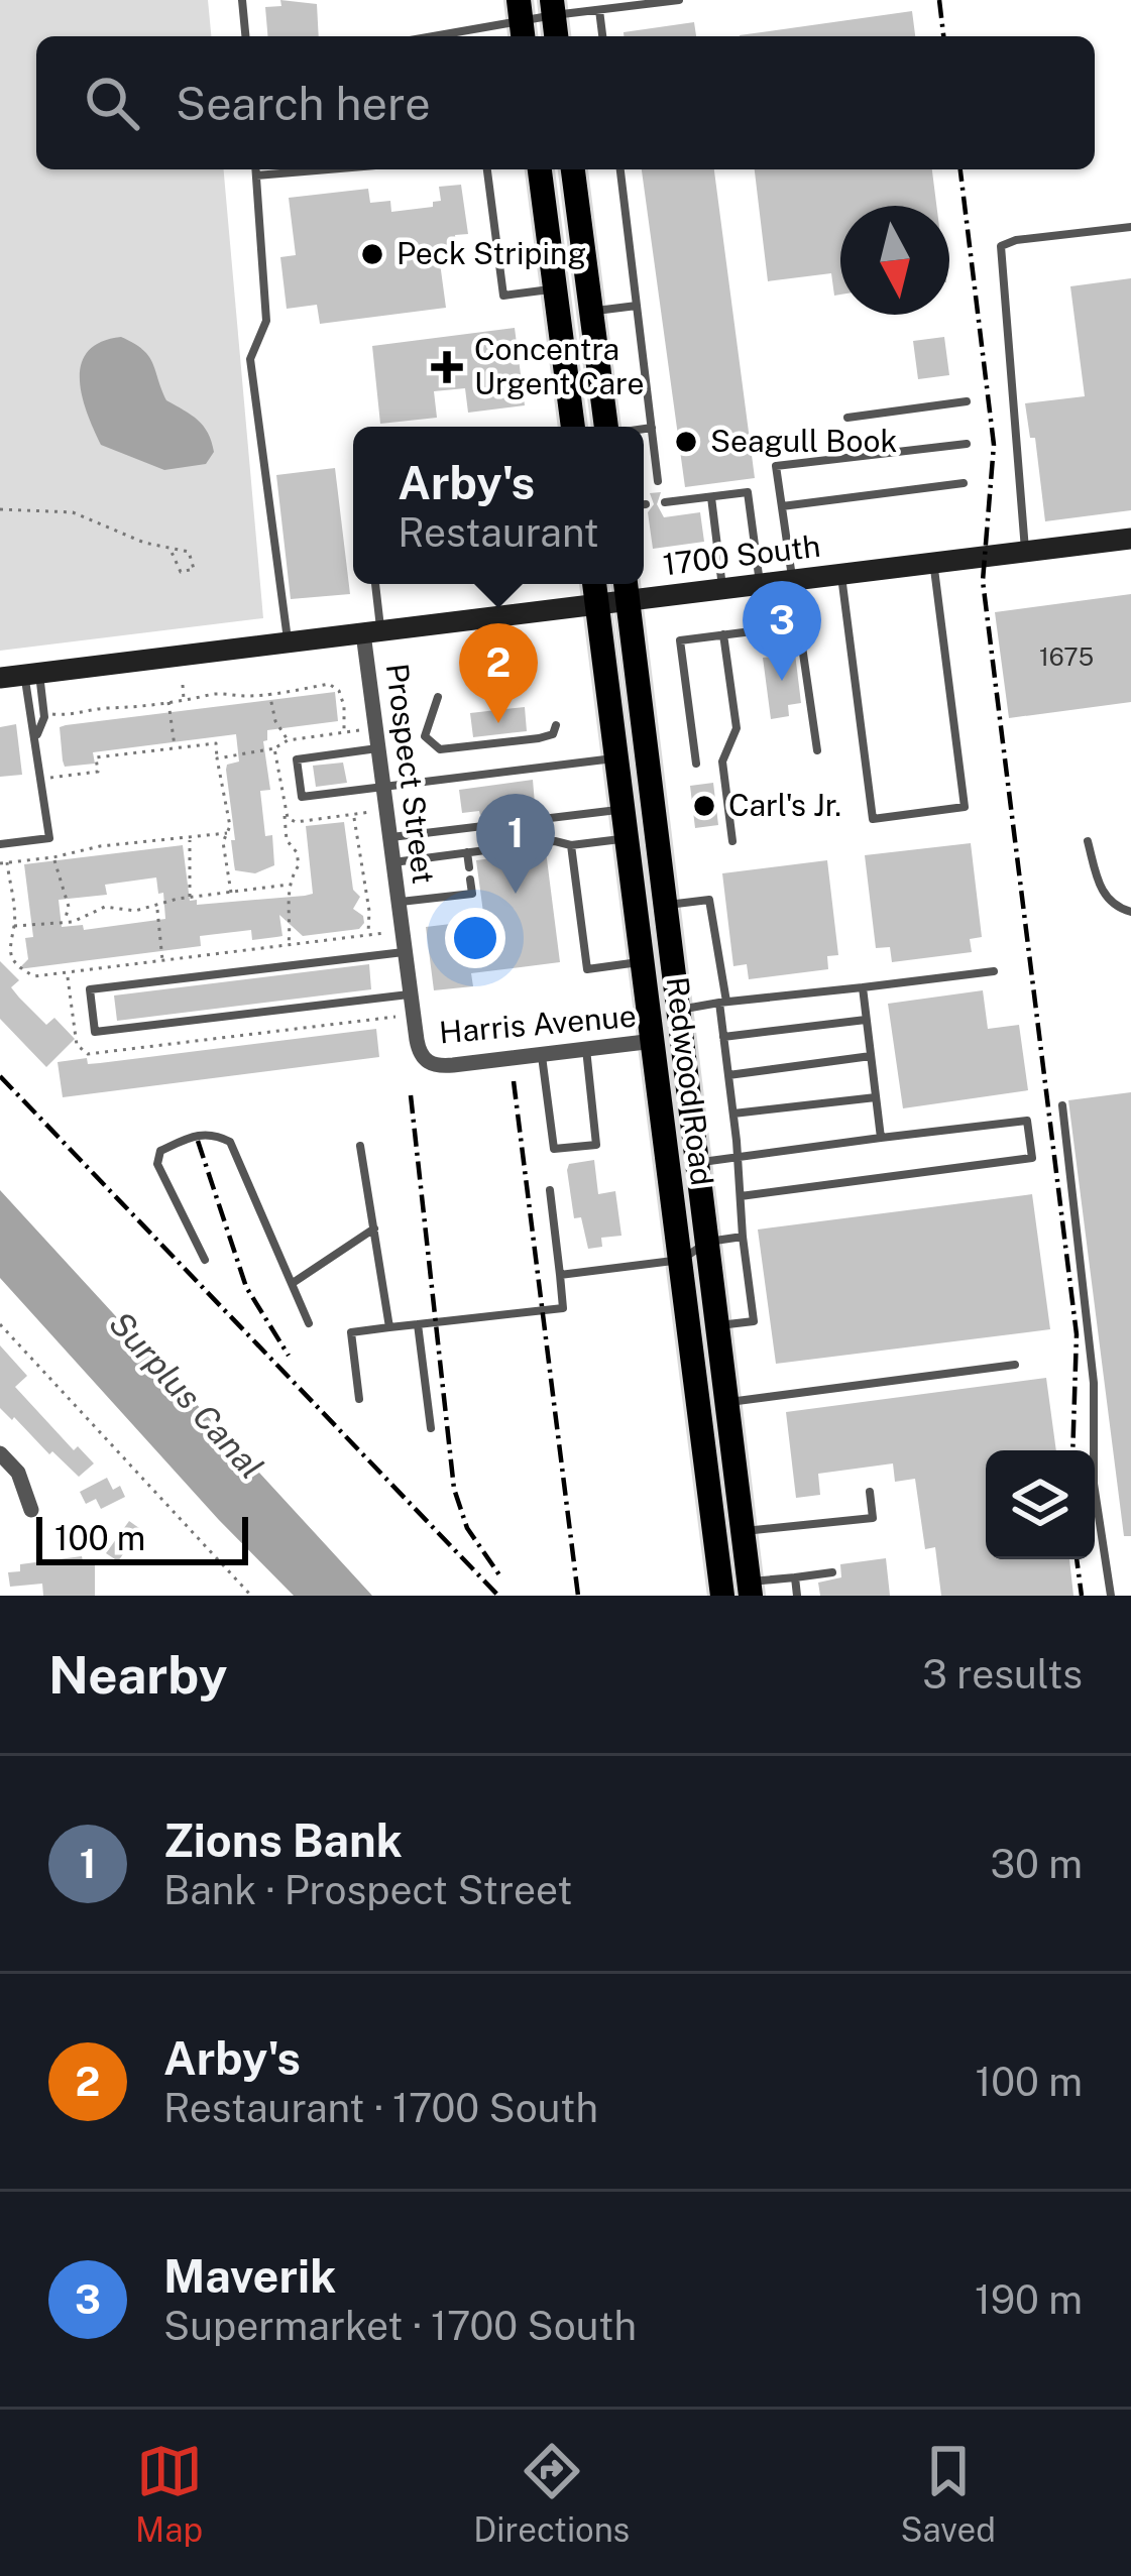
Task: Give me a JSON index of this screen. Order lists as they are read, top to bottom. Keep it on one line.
{"streets":{"main road":["Redwood Road"],"street":["1700 South","Prospect Street","Harris Avenue"]},"crossings":[["1700 South","Prospect Street"],["1700 South","Redwood Road"],["Prospect Street","Harris Avenue"],["Harris Avenue","Redwood Road"]],"water":["Surplus Canal"],"places":{"other":["Peck Striping","Seagull Book","Carl's Jr."],"health":["Concentra Urgent Care"]},"house_numbers":["1675"],"scale_bar":"100 m","north":"bottom","page":{"search":"Search here","popup":["Arby's","Restaurant"],"pins":["3","2","1"],"scale":"100 m","heading":["Nearby","3 results"],"list":[{"mark":"1","name":"Zions Bank","note":"Bank · Prospect Street","value":"30 m"},{"mark":"2","name":"Arby's","note":"Restaurant · 1700 South","value":"100 m"},{"mark":"3","name":"Maverik","note":"Supermarket · 1700 South","value":"190 m"}],"nav":["Map","Directions","Saved"]}}
